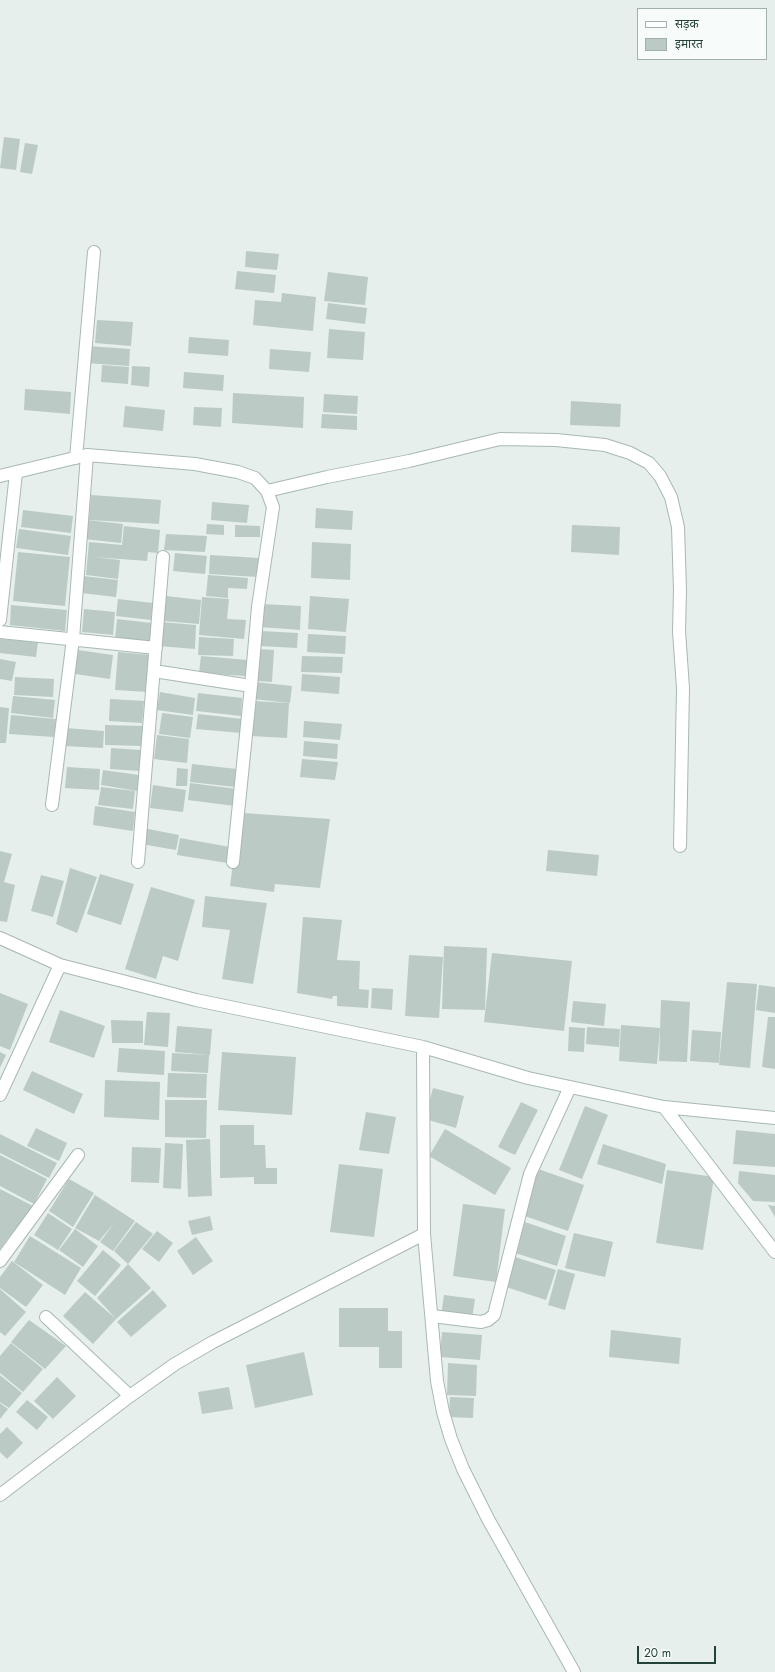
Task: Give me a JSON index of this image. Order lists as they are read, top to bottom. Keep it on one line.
{"legend":["सड़क","इमारत"],"scale_bar":"20 m"}
